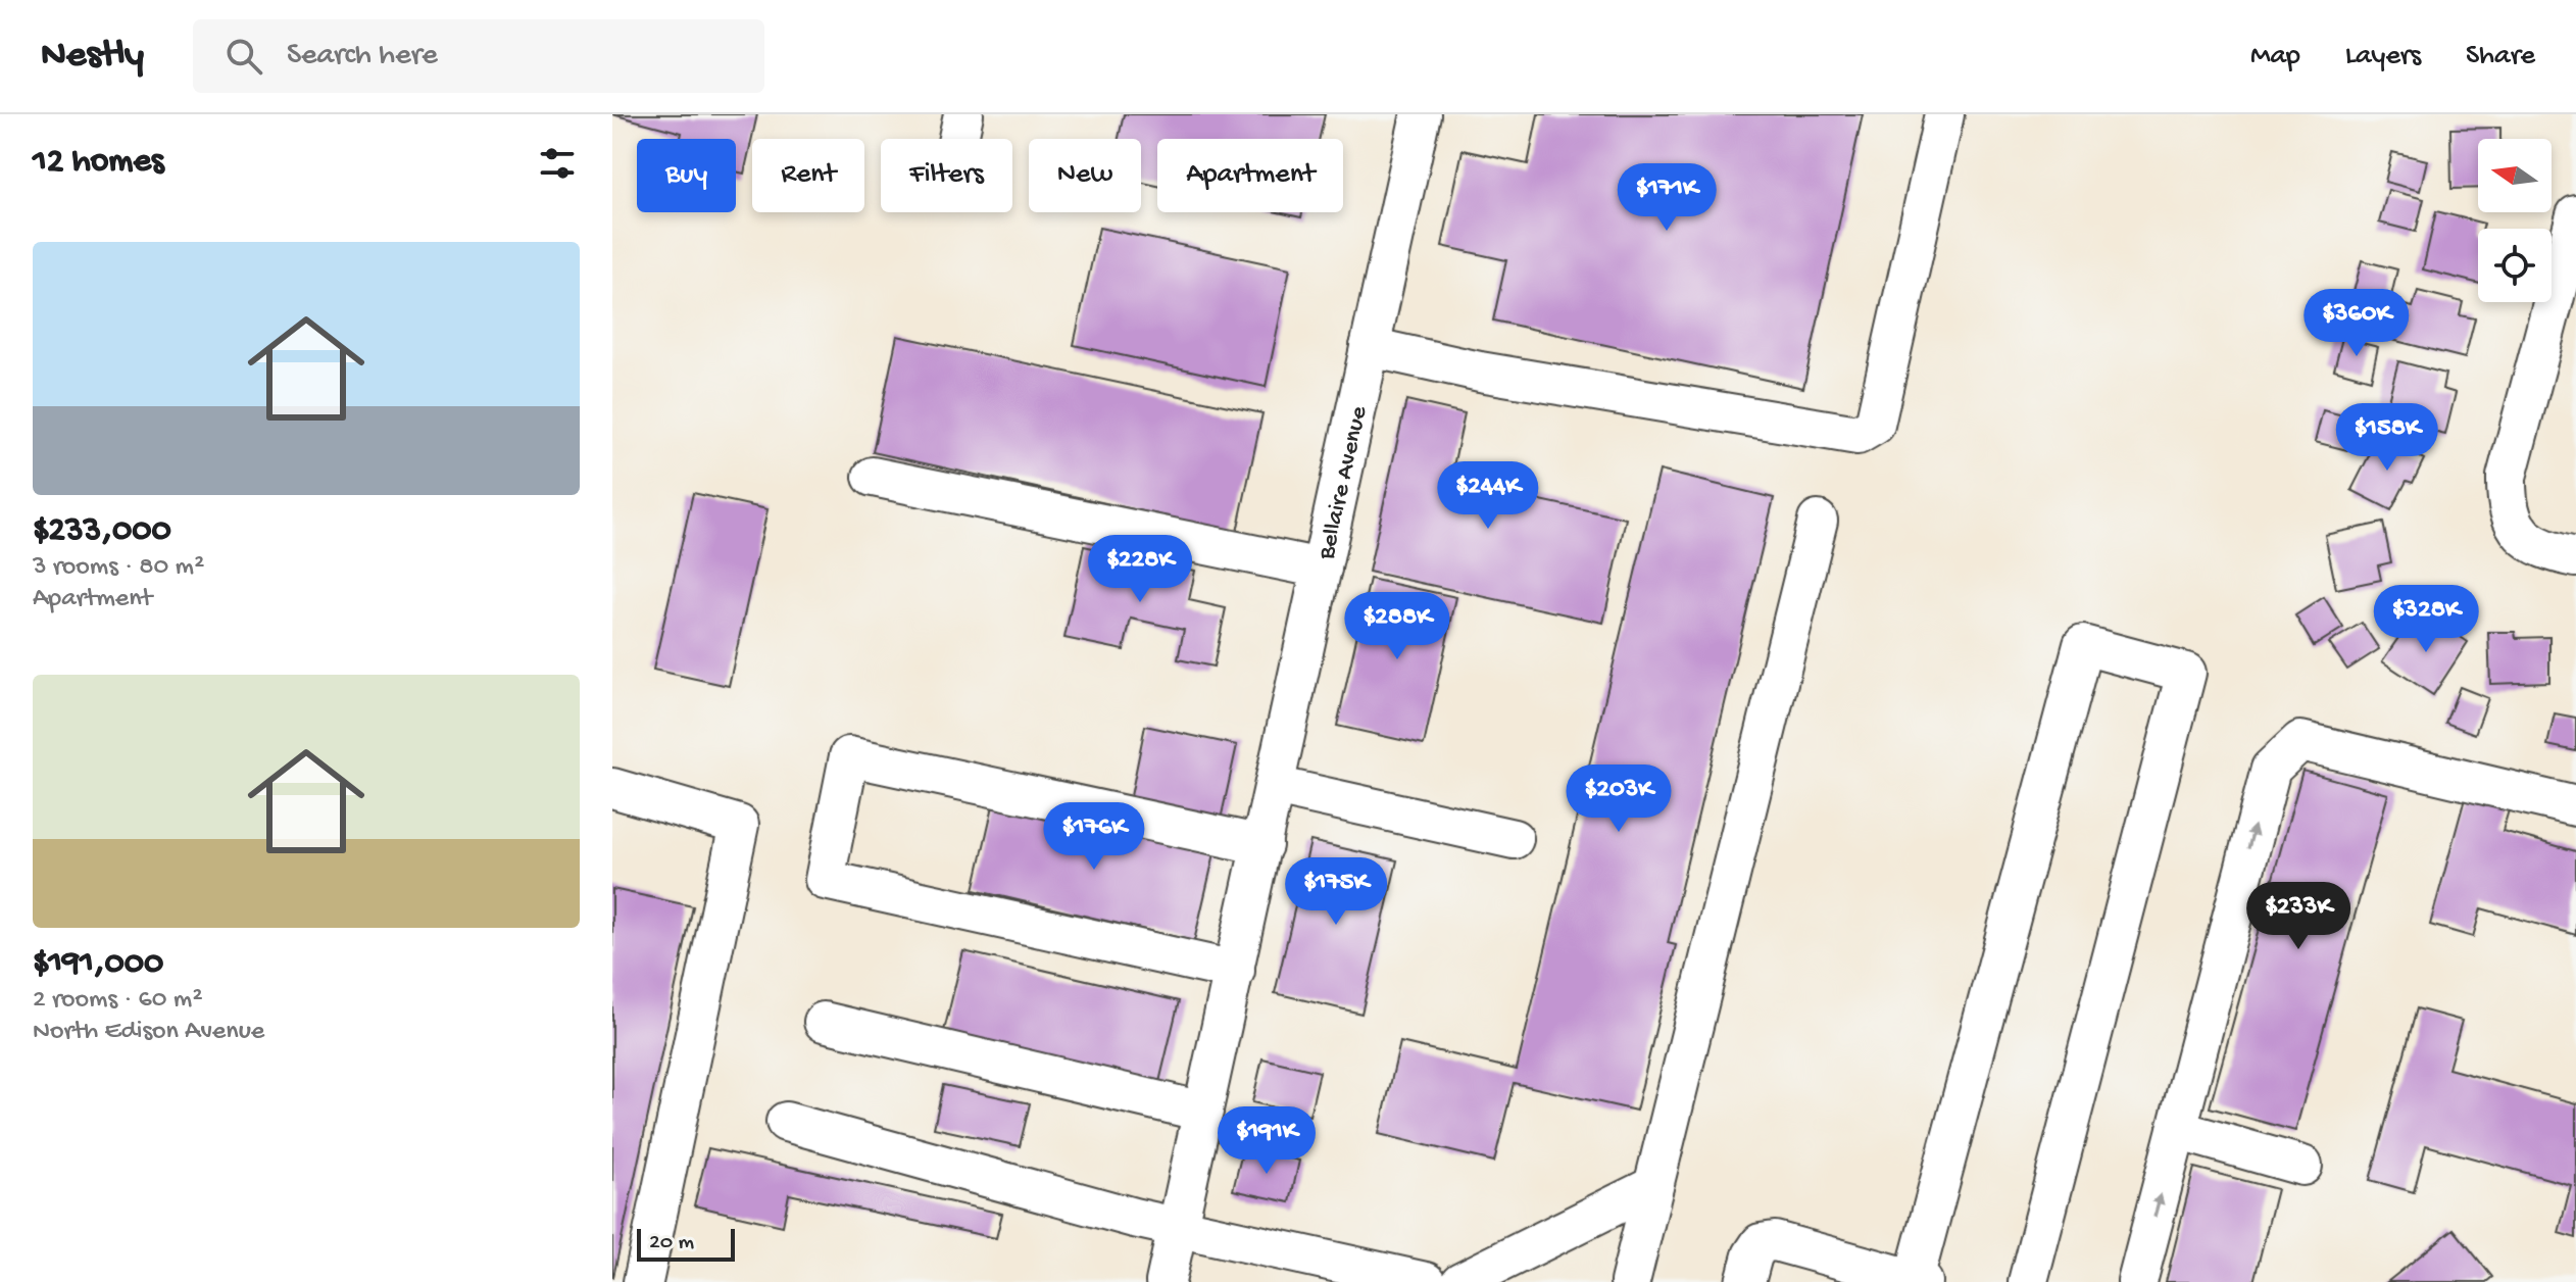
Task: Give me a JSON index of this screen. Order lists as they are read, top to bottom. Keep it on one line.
{"streets":{"street":["Bellaire Avenue"]},"scale_bar":"20 m","north":"left","page":{"header":"Nestly","search":"Search here","nav":["Map","Layers","Share"],"heading":"12 homes","chip":["Buy","Rent","Filters","New","Apartment"],"price":["$171K","$360K","$158K","$244K","$228K","$328K","$288K","$203K","$176K","$175K","$233K","$191K"],"list":[{"name":"$233,000","note":"3 rooms · 80 m² · Apartment"},{"name":"$191,000","note":"2 rooms · 60 m² · North Edison Avenue"}],"scale":"20 m"}}
